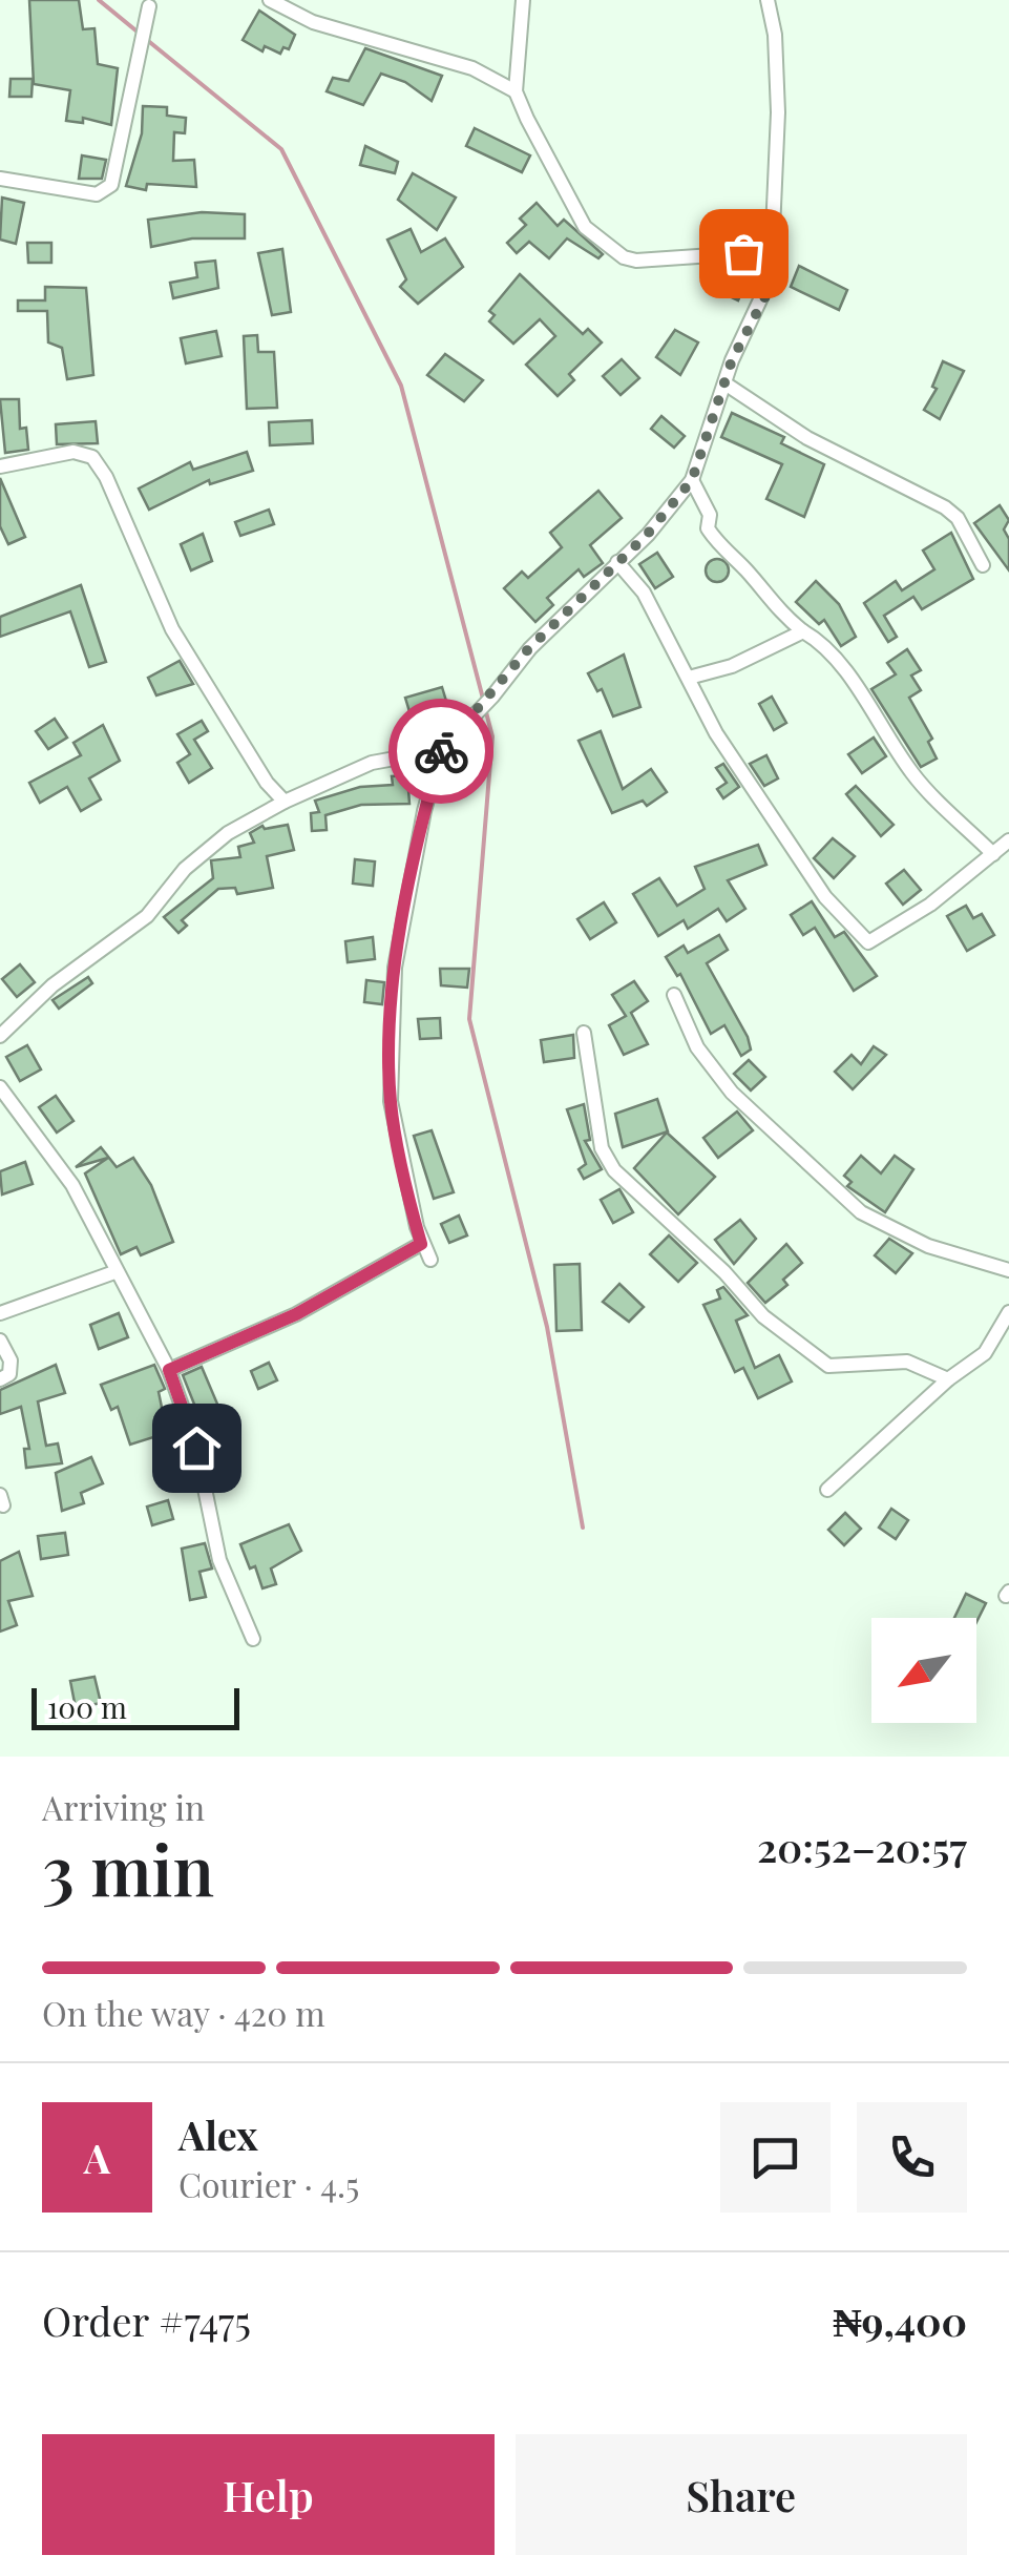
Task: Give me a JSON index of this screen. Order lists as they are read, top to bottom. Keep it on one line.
{"scale_bar":"100 m","north":"bottom left","page":{"scale":"100 m","heading":["3 min","Arriving in","20:52–20:57"],"panel":["Alex","Courier · 4.5","Order #7475","₦9,400"],"bar":"On the way · 420 m","round":"A","buttons":["Help","Share"]}}
